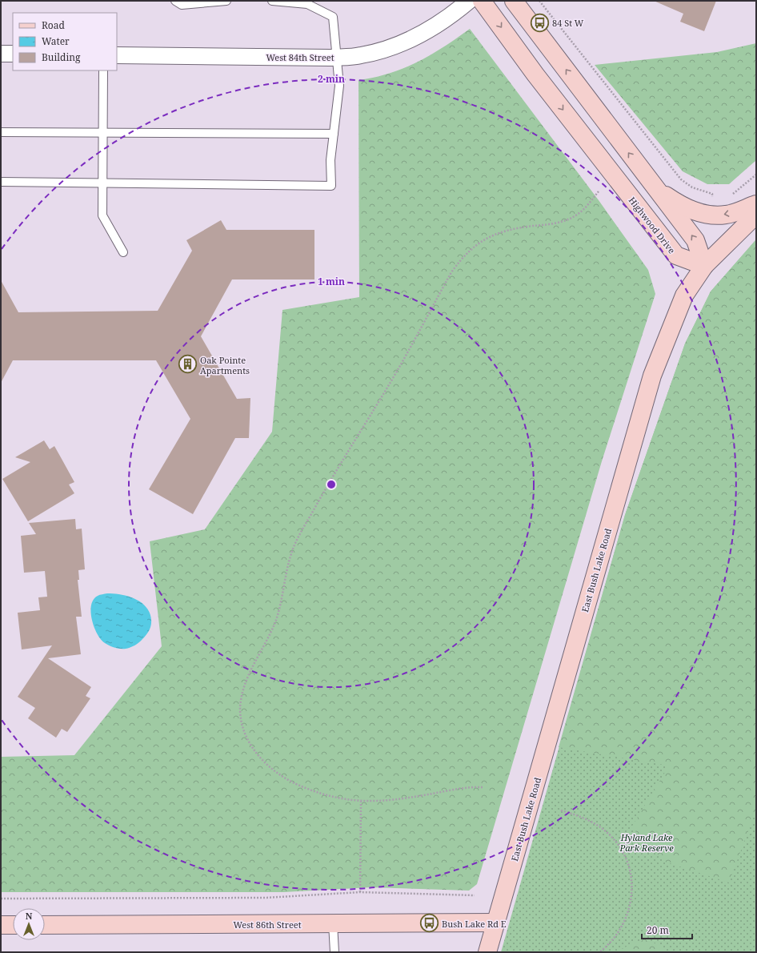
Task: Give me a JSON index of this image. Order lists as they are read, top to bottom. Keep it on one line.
{"streets":{"street":["West 84th Street","Highwood Drive","East Bush Lake Road","West 86th Street"]},"crossings":[["Highwood Drive","East Bush Lake Road"],["East Bush Lake Road","West 86th Street"]],"parks":["Hyland Lake Park Reserve"],"places":{"bus stop":["84 St W","Bush Lake Rd E"],"building":["Oak Pointe Apartments"]},"legend":["Road","Water","Building"],"scale_bar":"20 m","north":"top","rings":["2 min","1 min"]}
